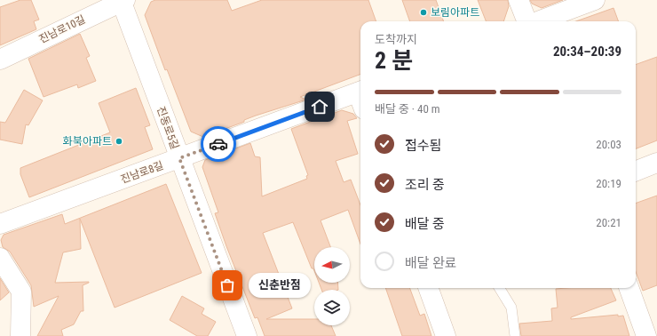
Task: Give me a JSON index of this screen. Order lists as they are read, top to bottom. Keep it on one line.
{"streets":{"street":["진남로10길","진동로5길","진남로8길"]},"crossings":[["진남로10길","진동로5길"],["진동로5길","진남로8길"]],"places":["보림아파트","화북아파트","신춘반점"],"north":"left","page":{"heading":["2 분","도착까지","20:34–20:39"],"bar":"배달 중 · 40 m","list":[["접수됨","20:03"],["조리 중","20:19"],["배달 중","20:21"],"배달 완료"],"bubble":"신춘반점"}}
